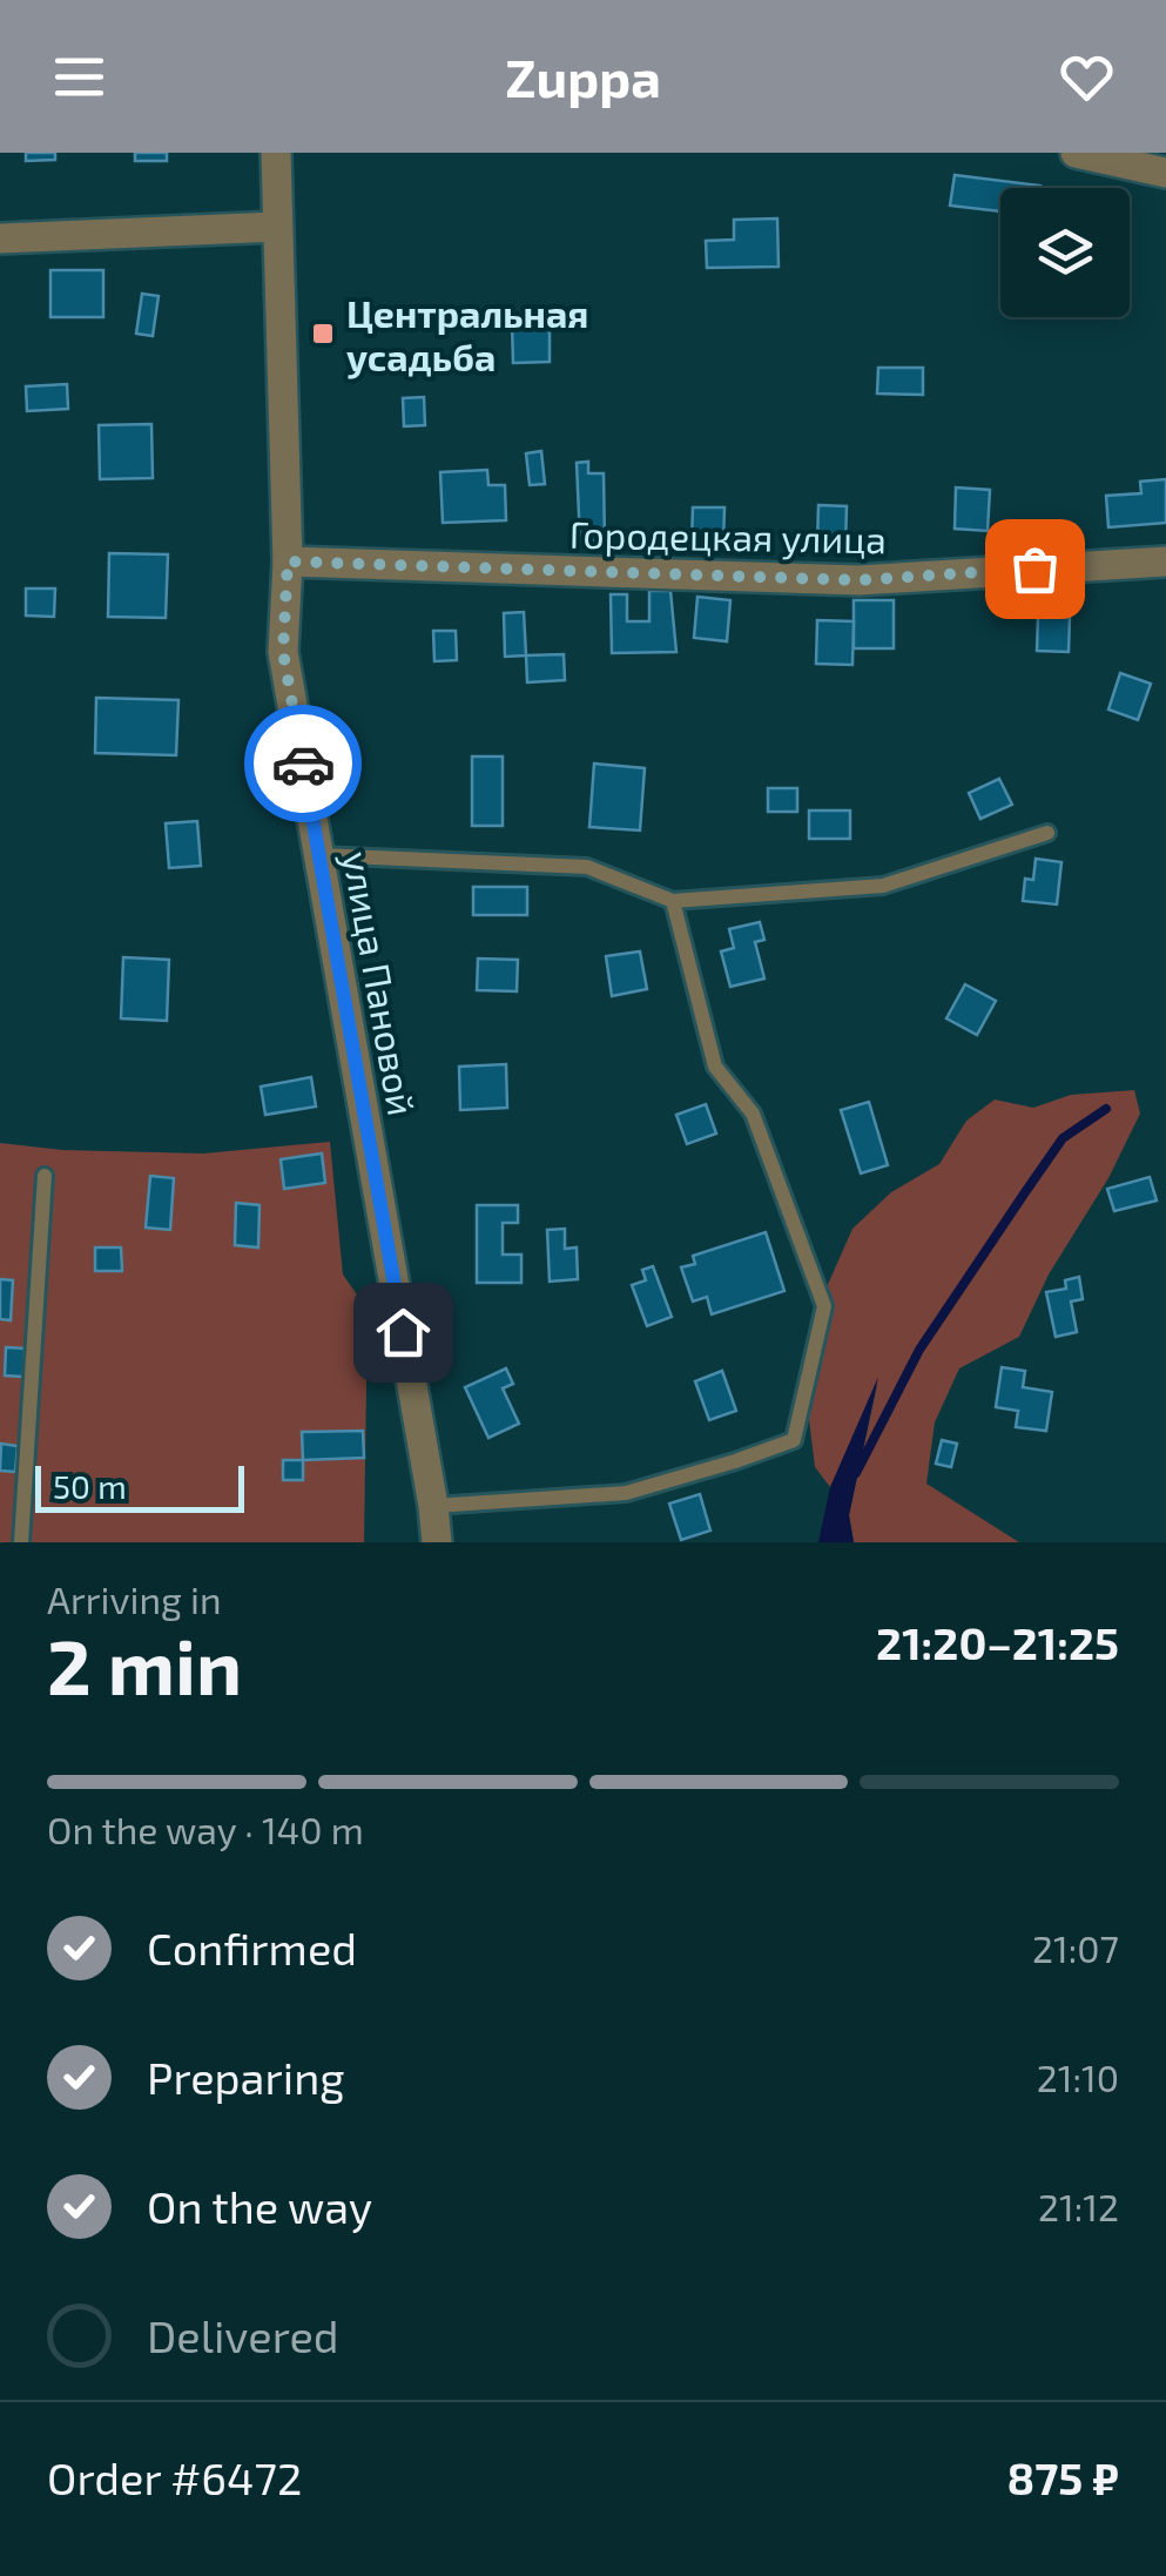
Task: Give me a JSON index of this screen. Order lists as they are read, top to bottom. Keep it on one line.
{"streets":{"street":["Городецкая улица","улица Пановой"]},"crossings":[["Городецкая улица","улица Пановой"]],"places":{"transit":["Центральная усадьба"]},"scale_bar":"50 m","page":{"header":"Zuppa","scale":"50 m","heading":["2 min","Arriving in","21:20–21:25"],"panel":["Order #6472","875 ₽"],"bar":"On the way · 140 m","list":[["Confirmed","21:07"],["Preparing","21:10"],["On the way","21:12"],"Delivered"]}}
